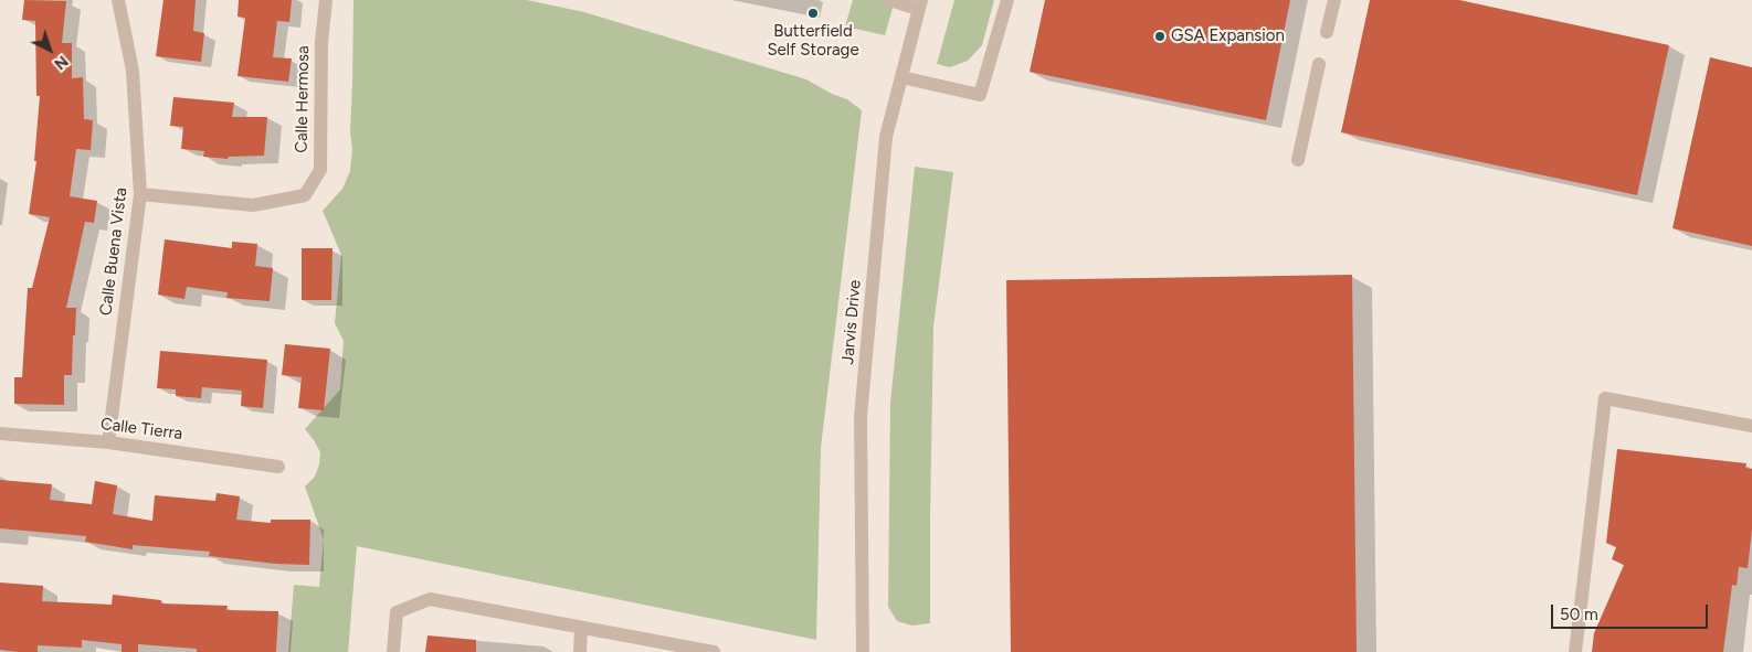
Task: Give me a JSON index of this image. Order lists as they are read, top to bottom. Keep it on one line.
{"streets":{"street":["Calle Hermosa","Calle Buena Vista","Jarvis Drive","Calle Tierra"]},"crossings":[["Calle Hermosa","Calle Buena Vista"],["Calle Buena Vista","Calle Tierra"]],"places":["Butterfield Self Storage","GSA Expansion"],"scale_bar":"50 m","north":"bottom right"}
